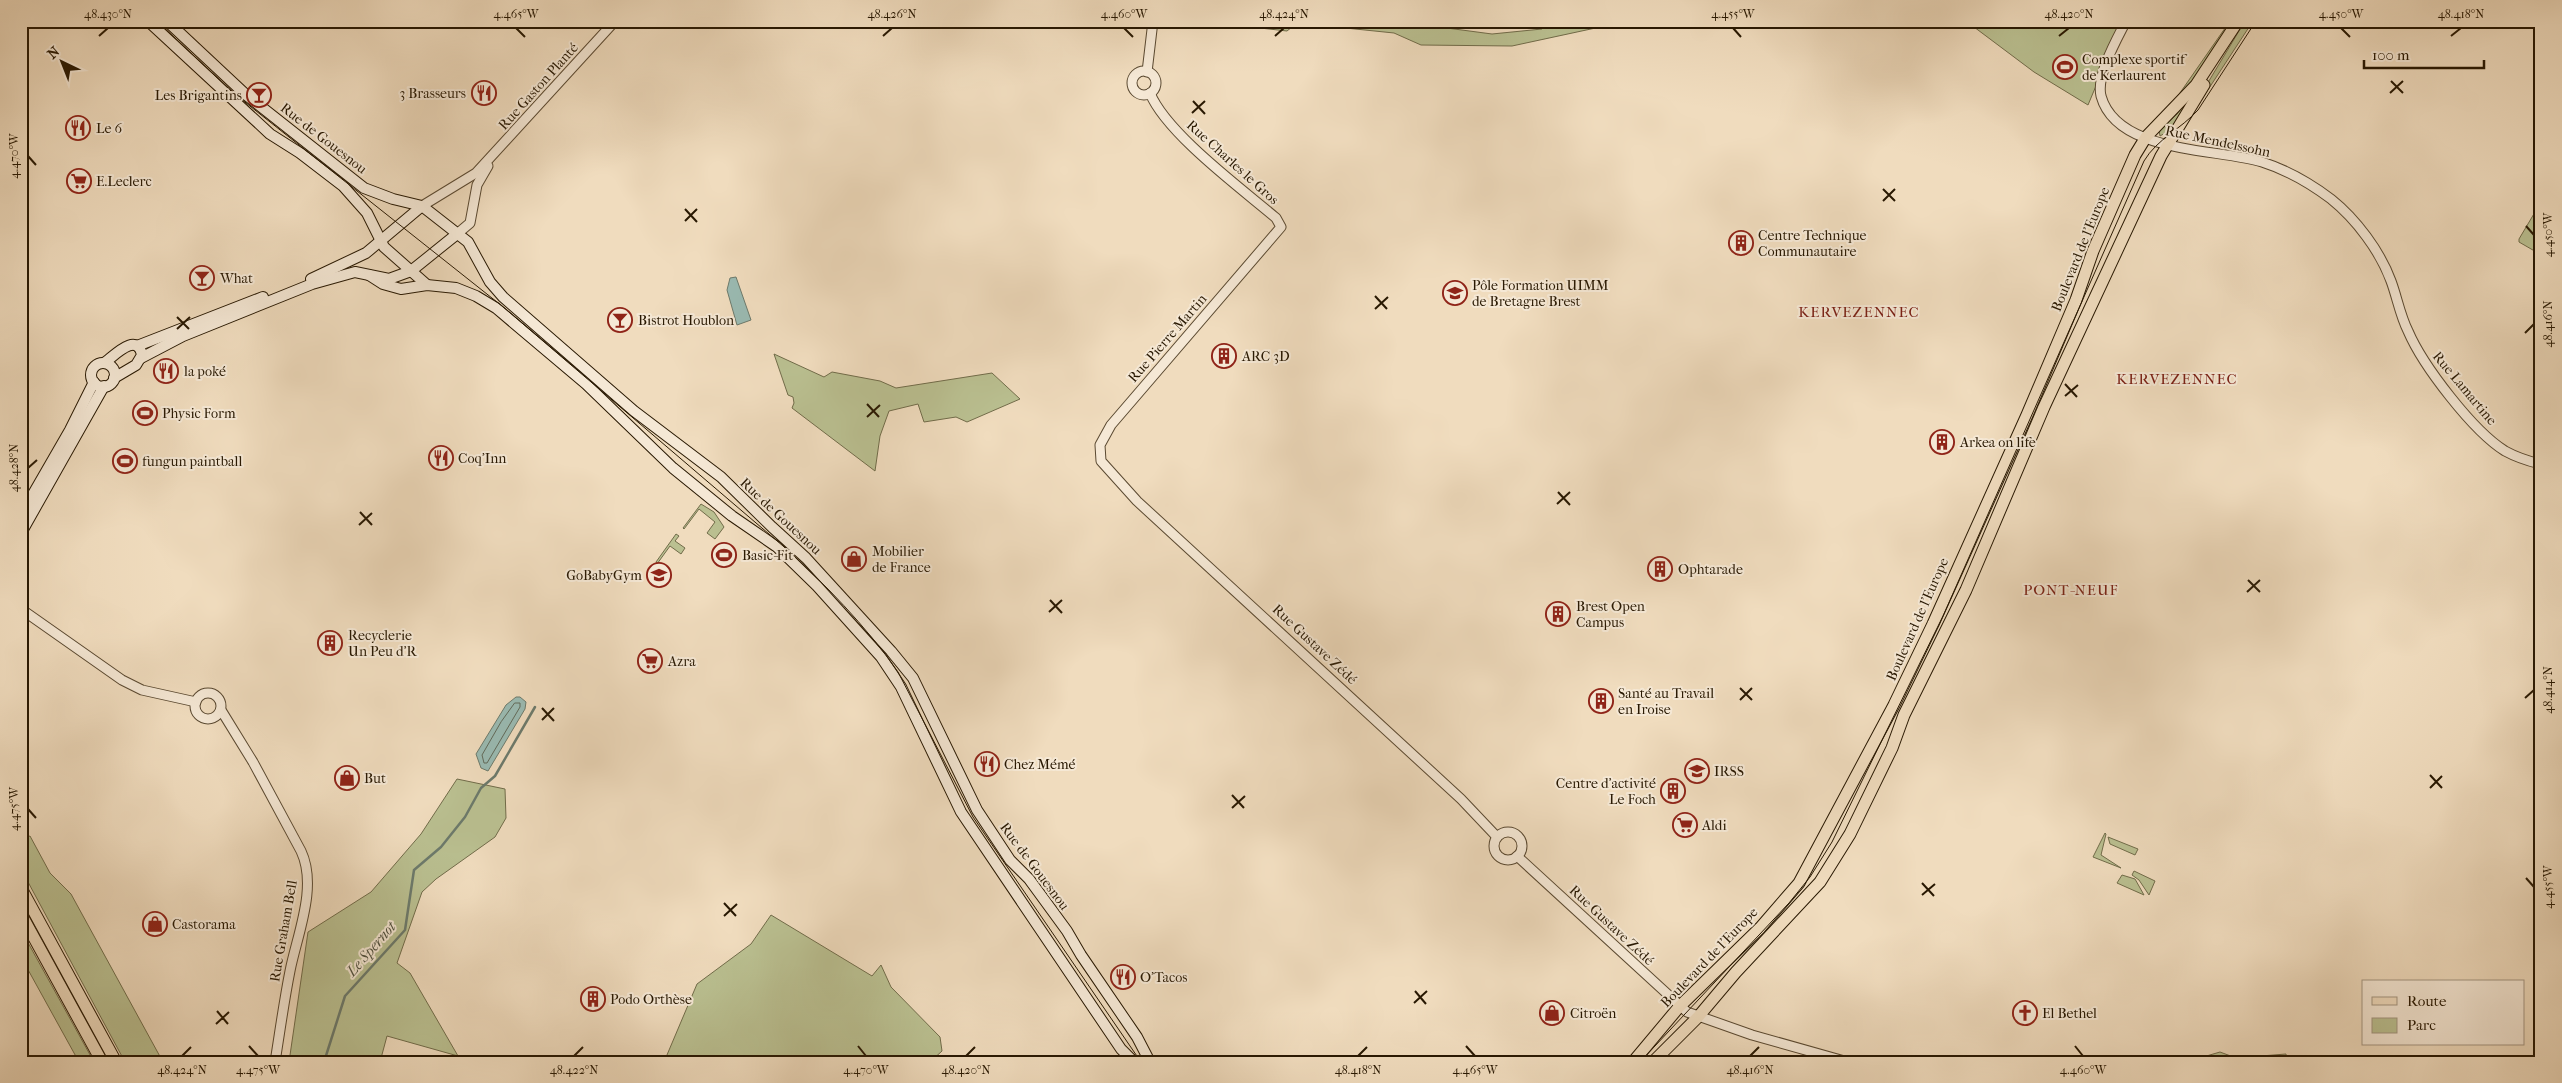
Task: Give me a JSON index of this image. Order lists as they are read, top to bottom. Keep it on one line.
{"streets":{"main road":["Rue Gaston Planté","Rue de Gouesnou","Boulevard de l'Europe"],"street":["Rue Mendelssohn","Rue Charles le Gros","Rue Pierre Martin","Rue Lamartine","Rue Gustave Zédé","Rue Graham Bell"]},"crossings":[["Rue Gaston Planté","Rue de Gouesnou"],["Rue Mendelssohn","Boulevard de l'Europe"],["Rue Mendelssohn","Rue Lamartine"],["Rue Charles le Gros","Rue Pierre Martin"],["Boulevard de l'Europe","Rue Gustave Zédé"],["Rue Pierre Martin","Rue Gustave Zédé"]],"districts":["KERVEZENNEC","KERVEZENNEC","PONT-NEUF"],"water":["Le Spernot"],"places":{"sports":["Complexe sportif de Kerlaurent","Physic Form","fungun paintball","Basic-Fit"],"restaurant":["3 Brasseurs","Le 6","la poké","Coq'Inn","Chez Mémé","O'Tacos"],"bar":["Les Brigantins","What","Bistrot Houblon"],"supermarket":["E.Leclerc","Azra","Aldi"],"building":["Centre Technique Communautaire","ARC 3D","Arkea on life","Ophtarade","Brest Open Campus","Recyclerie Un Peu d'R","Santé au Travail en Iroise","Centre d'activité Le Foch","Podo Orthèse"],"school or university":["Pôle Formation UIMM de Bretagne Brest","GoBabyGym","IRSS"],"shop":["Mobilier de France","But","Castorama","Citroën"],"church":["El Bethel"]},"legend":["Route","Parc"],"scale_bar":"100 m","north":"top left","coordinates":["48.430°N","4.465°W","48.426°N","4.460°W","48.424°N","4.455°W","48.420°N","4.450°W","48.418°N","4.470°W","48.416°N","48.428°N","48.414°N","4.475°W","48.422°N"]}
